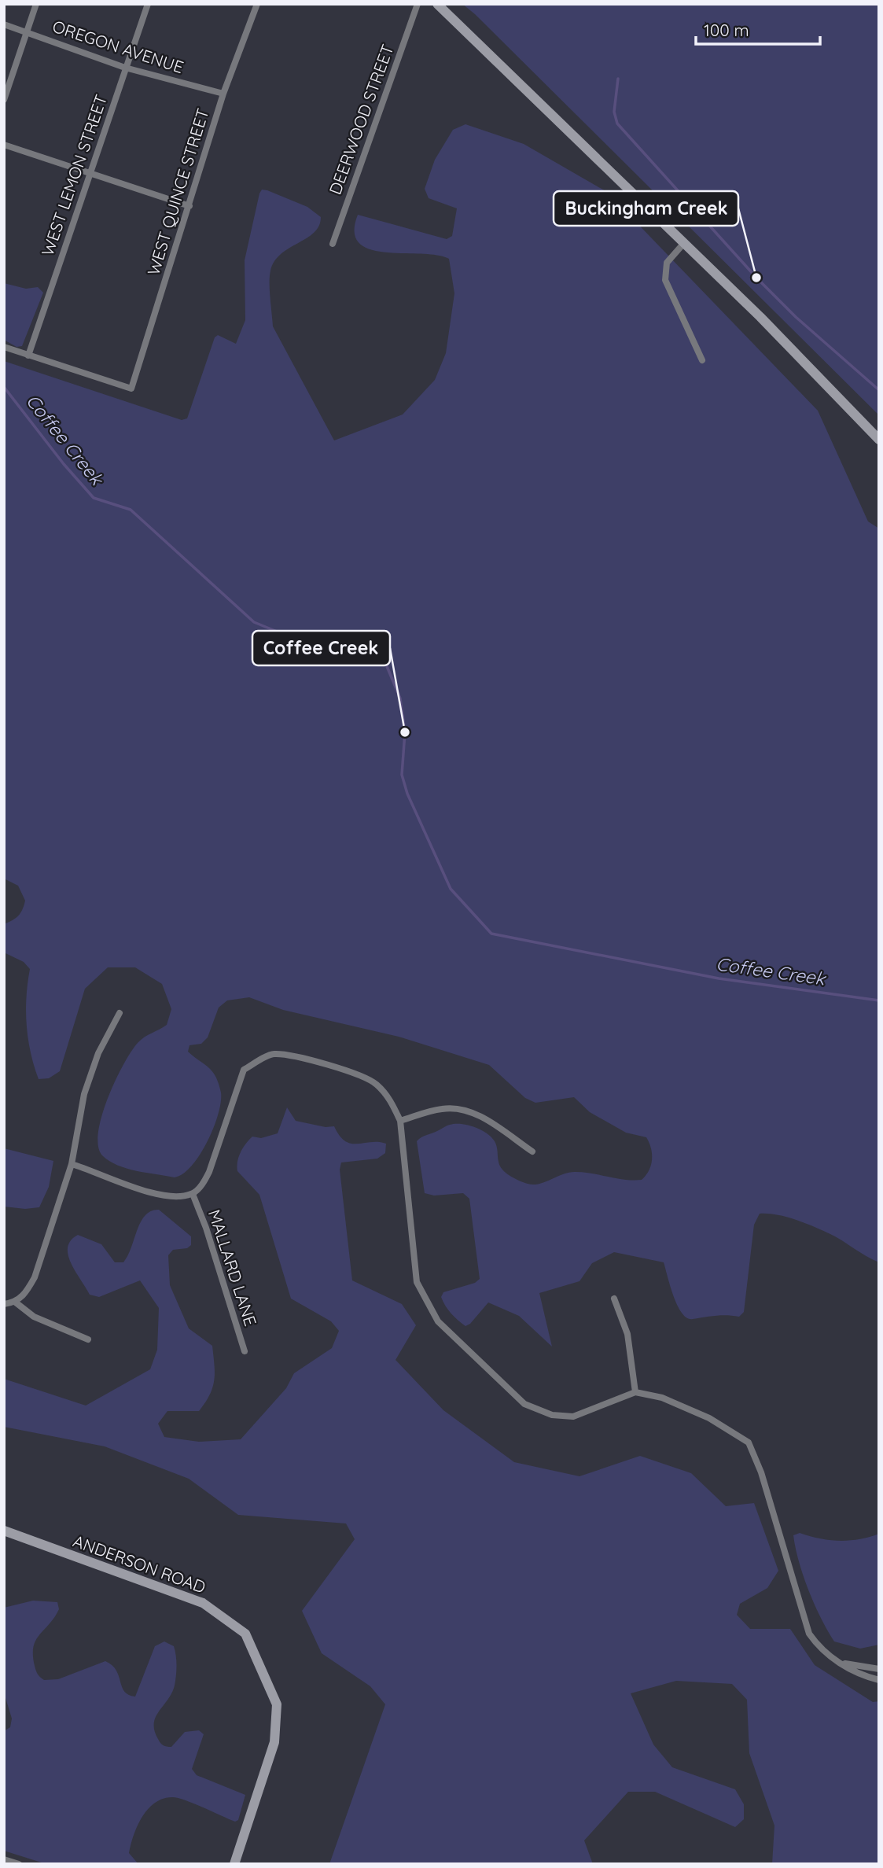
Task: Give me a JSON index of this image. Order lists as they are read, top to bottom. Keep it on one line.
{"streets":{"main road":["ANDERSON ROAD"],"street":["OREGON AVENUE","DEERWOOD STREET","WEST LEMON STREET","WEST QUINCE STREET","MALLARD LANE"]},"crossings":[["OREGON AVENUE","WEST LEMON STREET"],["OREGON AVENUE","WEST QUINCE STREET"],["WEST LEMON STREET","WEST QUINCE STREET"]],"water":["Coffee Creek"],"places":["Buckingham Creek","Coffee Creek"],"scale_bar":"100 m"}
